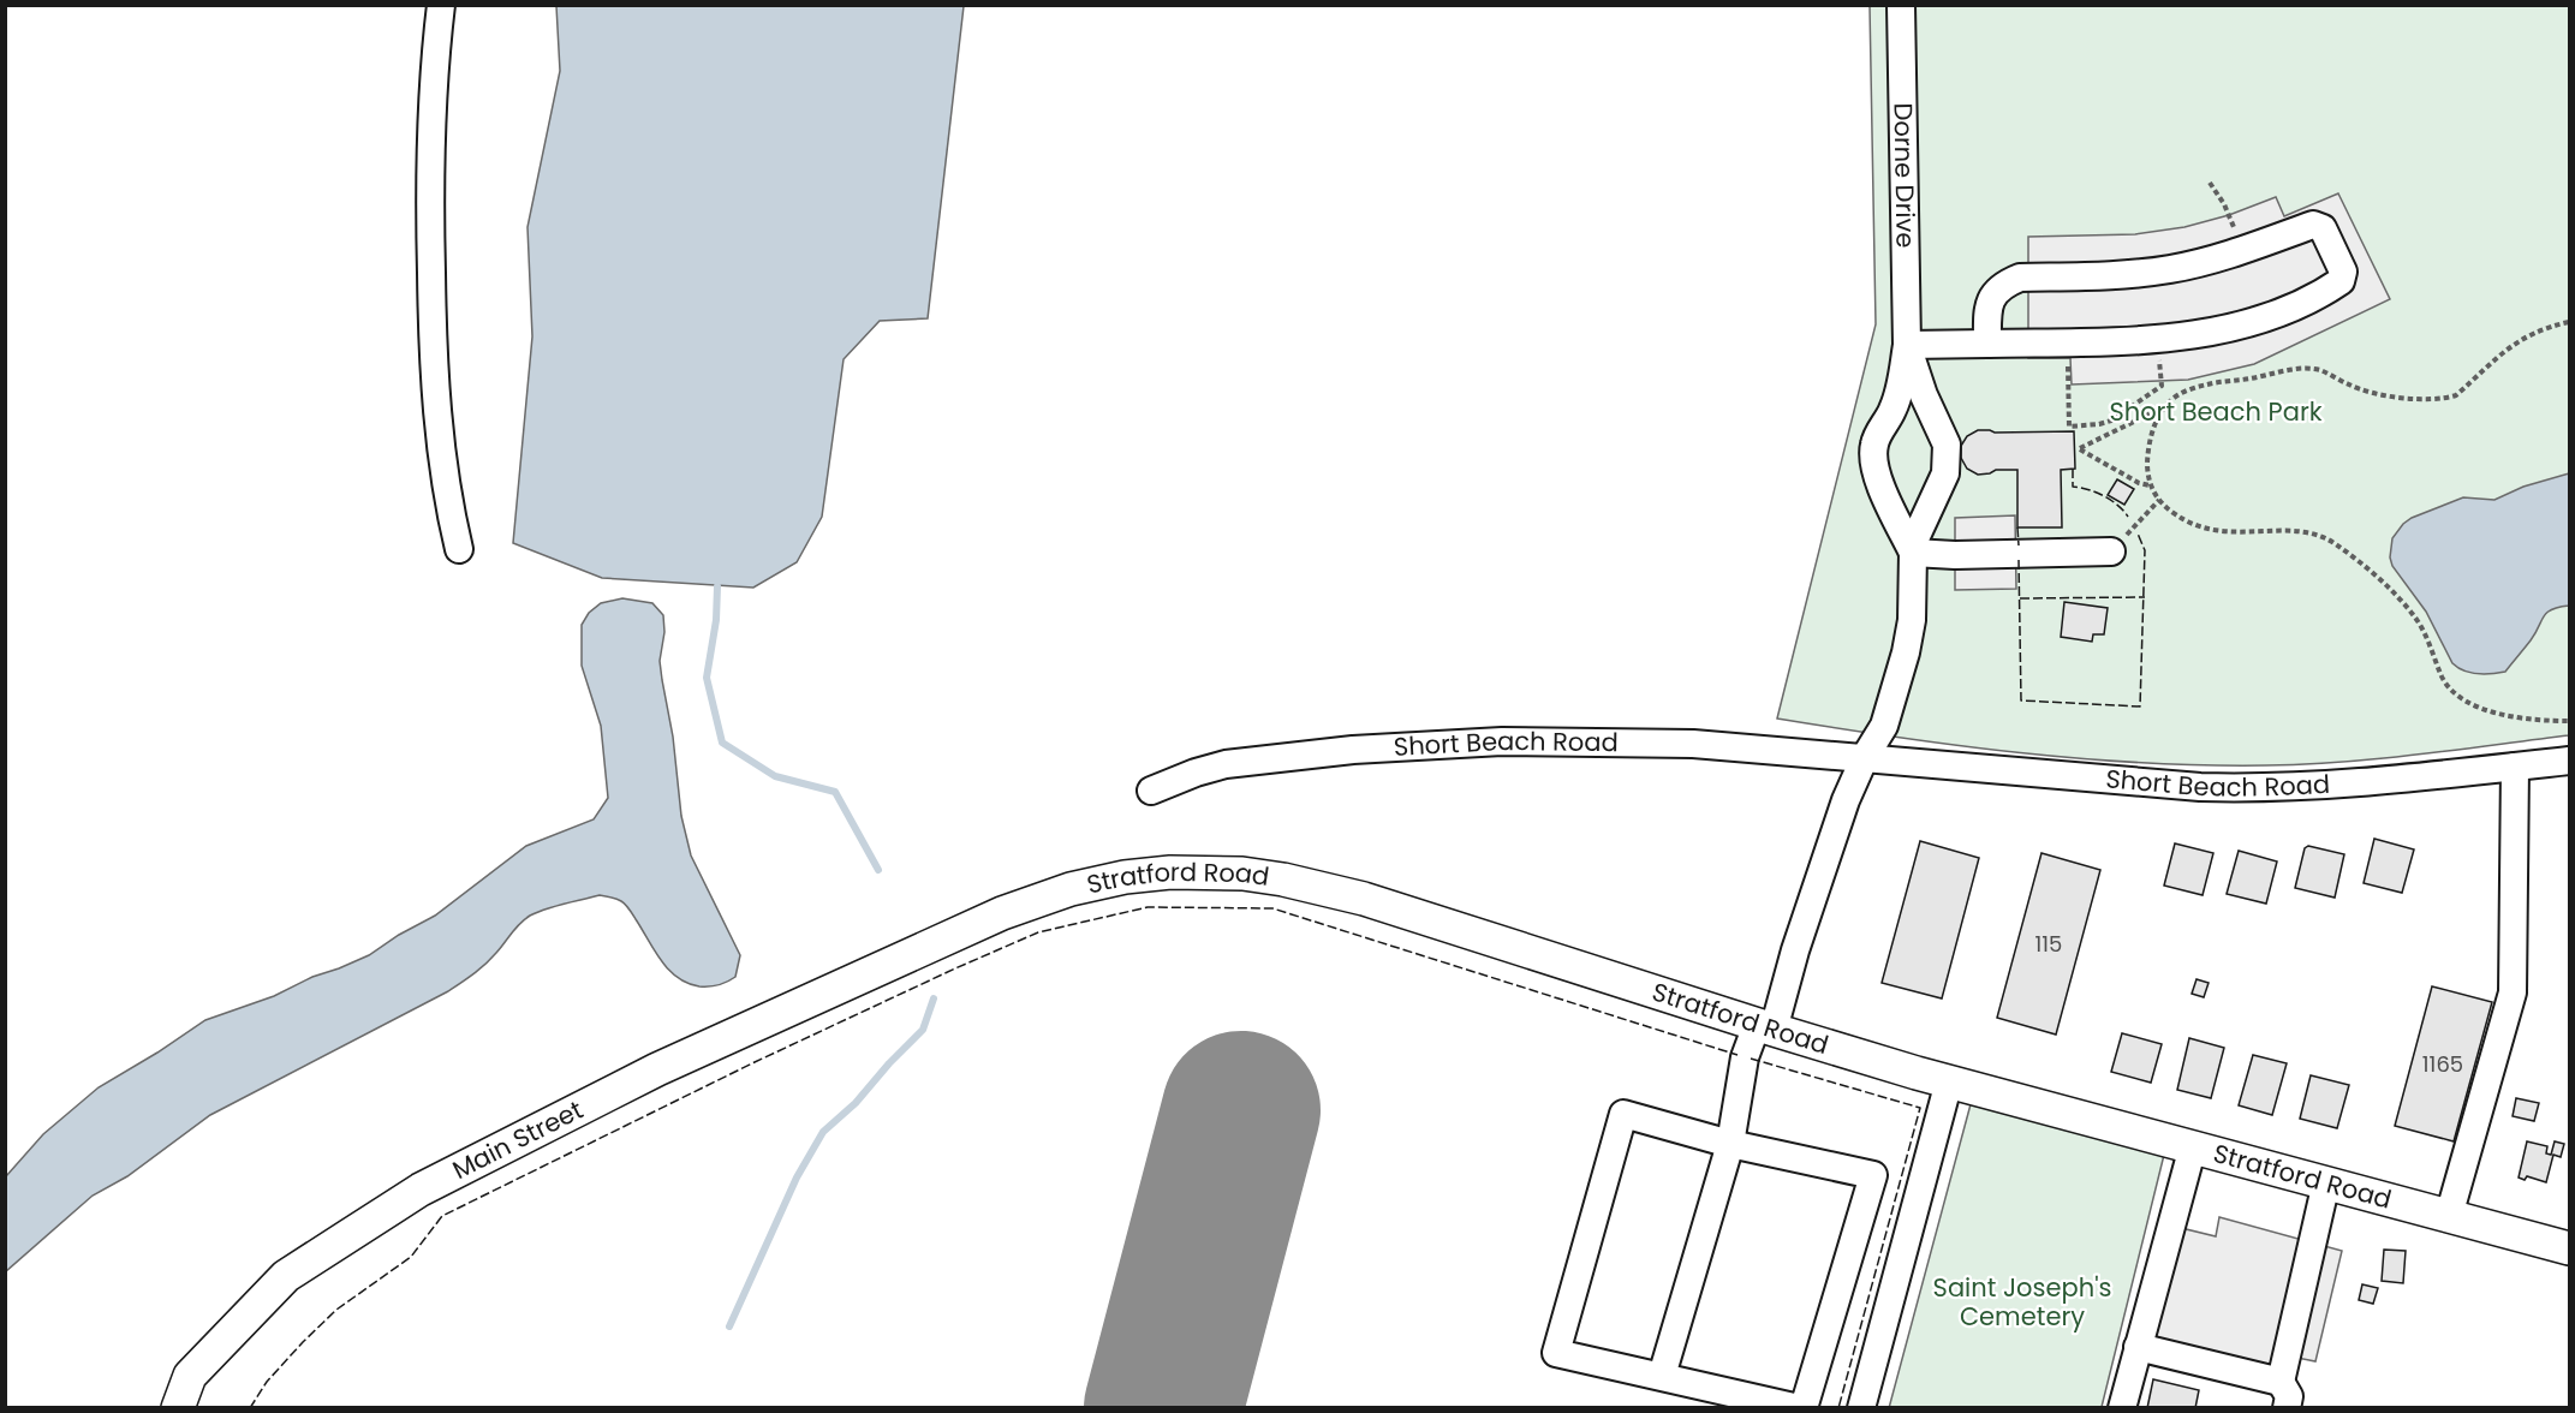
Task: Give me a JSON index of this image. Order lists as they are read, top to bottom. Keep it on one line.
{"streets":{"main road":["Stratford Road","Main Street"],"street":["Dorne Drive","Short Beach Road"]},"crossings":[["Dorne Drive","Short Beach Road"],["Stratford Road","Main Street"]],"parks":["Short Beach Park","Saint Joseph's Cemetery"],"house_numbers":["115","1165"]}
